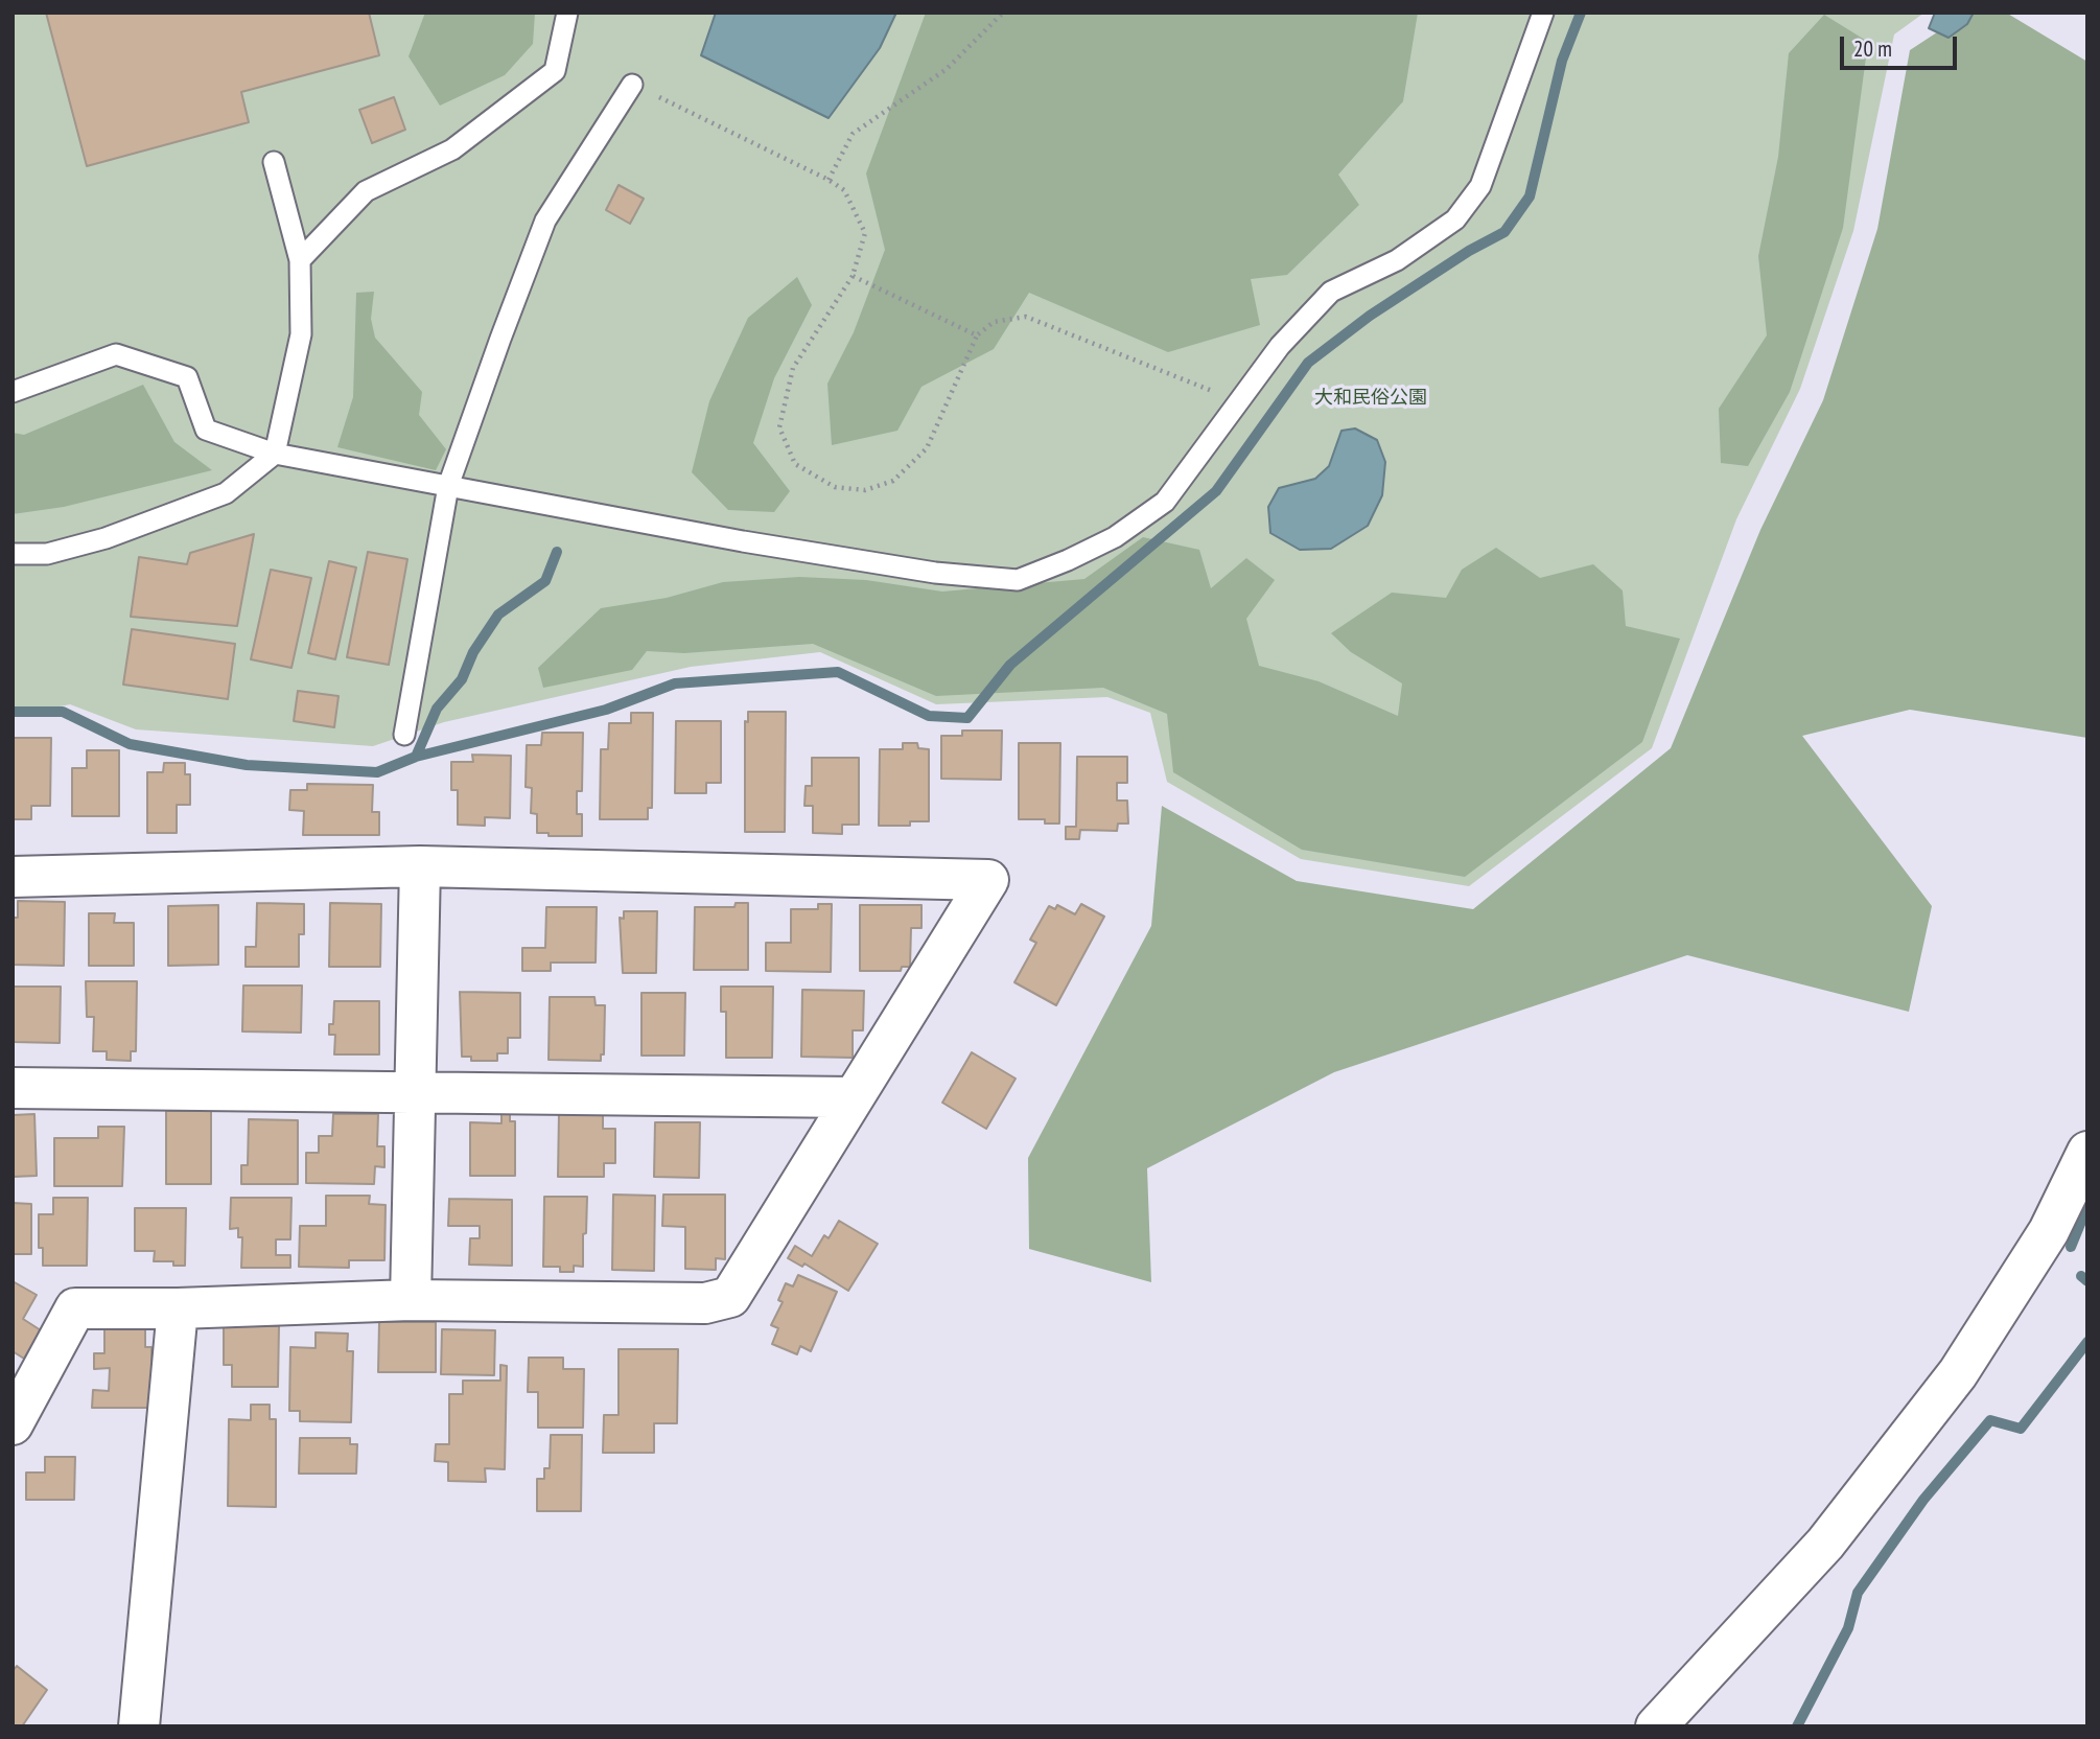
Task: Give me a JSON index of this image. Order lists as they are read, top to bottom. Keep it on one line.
{"parks":["大和民俗公園"],"scale_bar":"20 m"}
